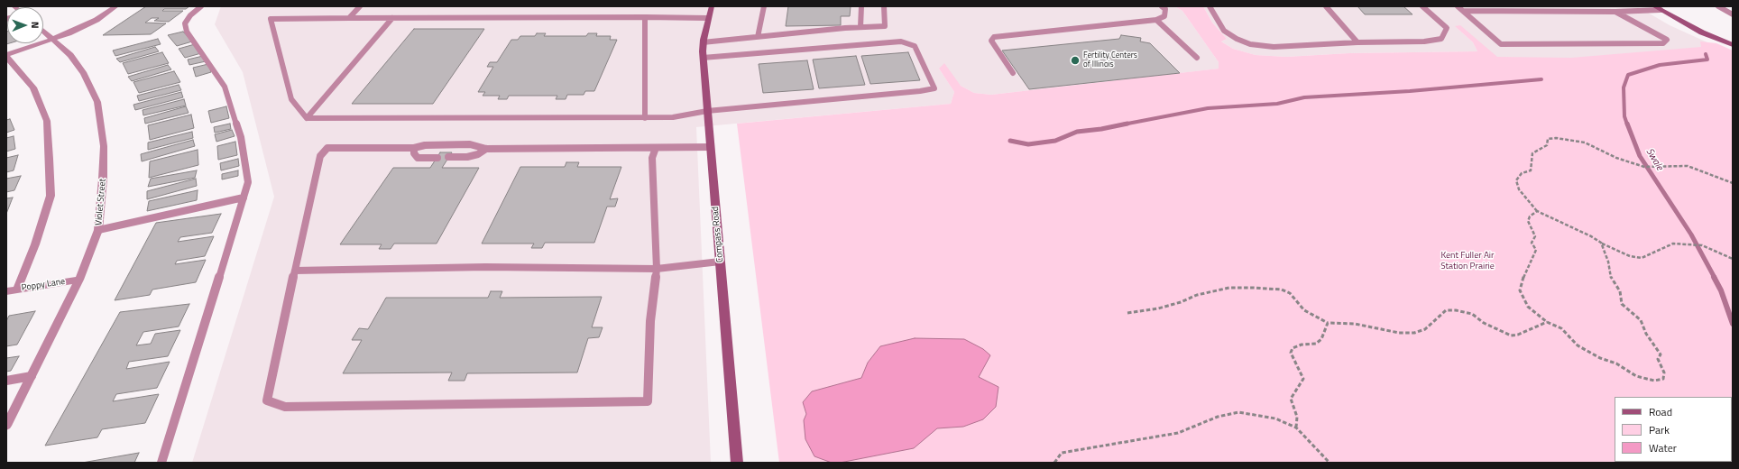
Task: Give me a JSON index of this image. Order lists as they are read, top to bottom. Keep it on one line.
{"streets":{"street":["Violet Street","Compass Road","Poppy Lane"]},"crossings":[["Violet Street","Poppy Lane"]],"water":["Swale"],"parks":["Kent Fuller Air Station Prairie"],"places":["Fertility Centers of Illinois"],"legend":["Road","Park","Water"],"north":"right"}
